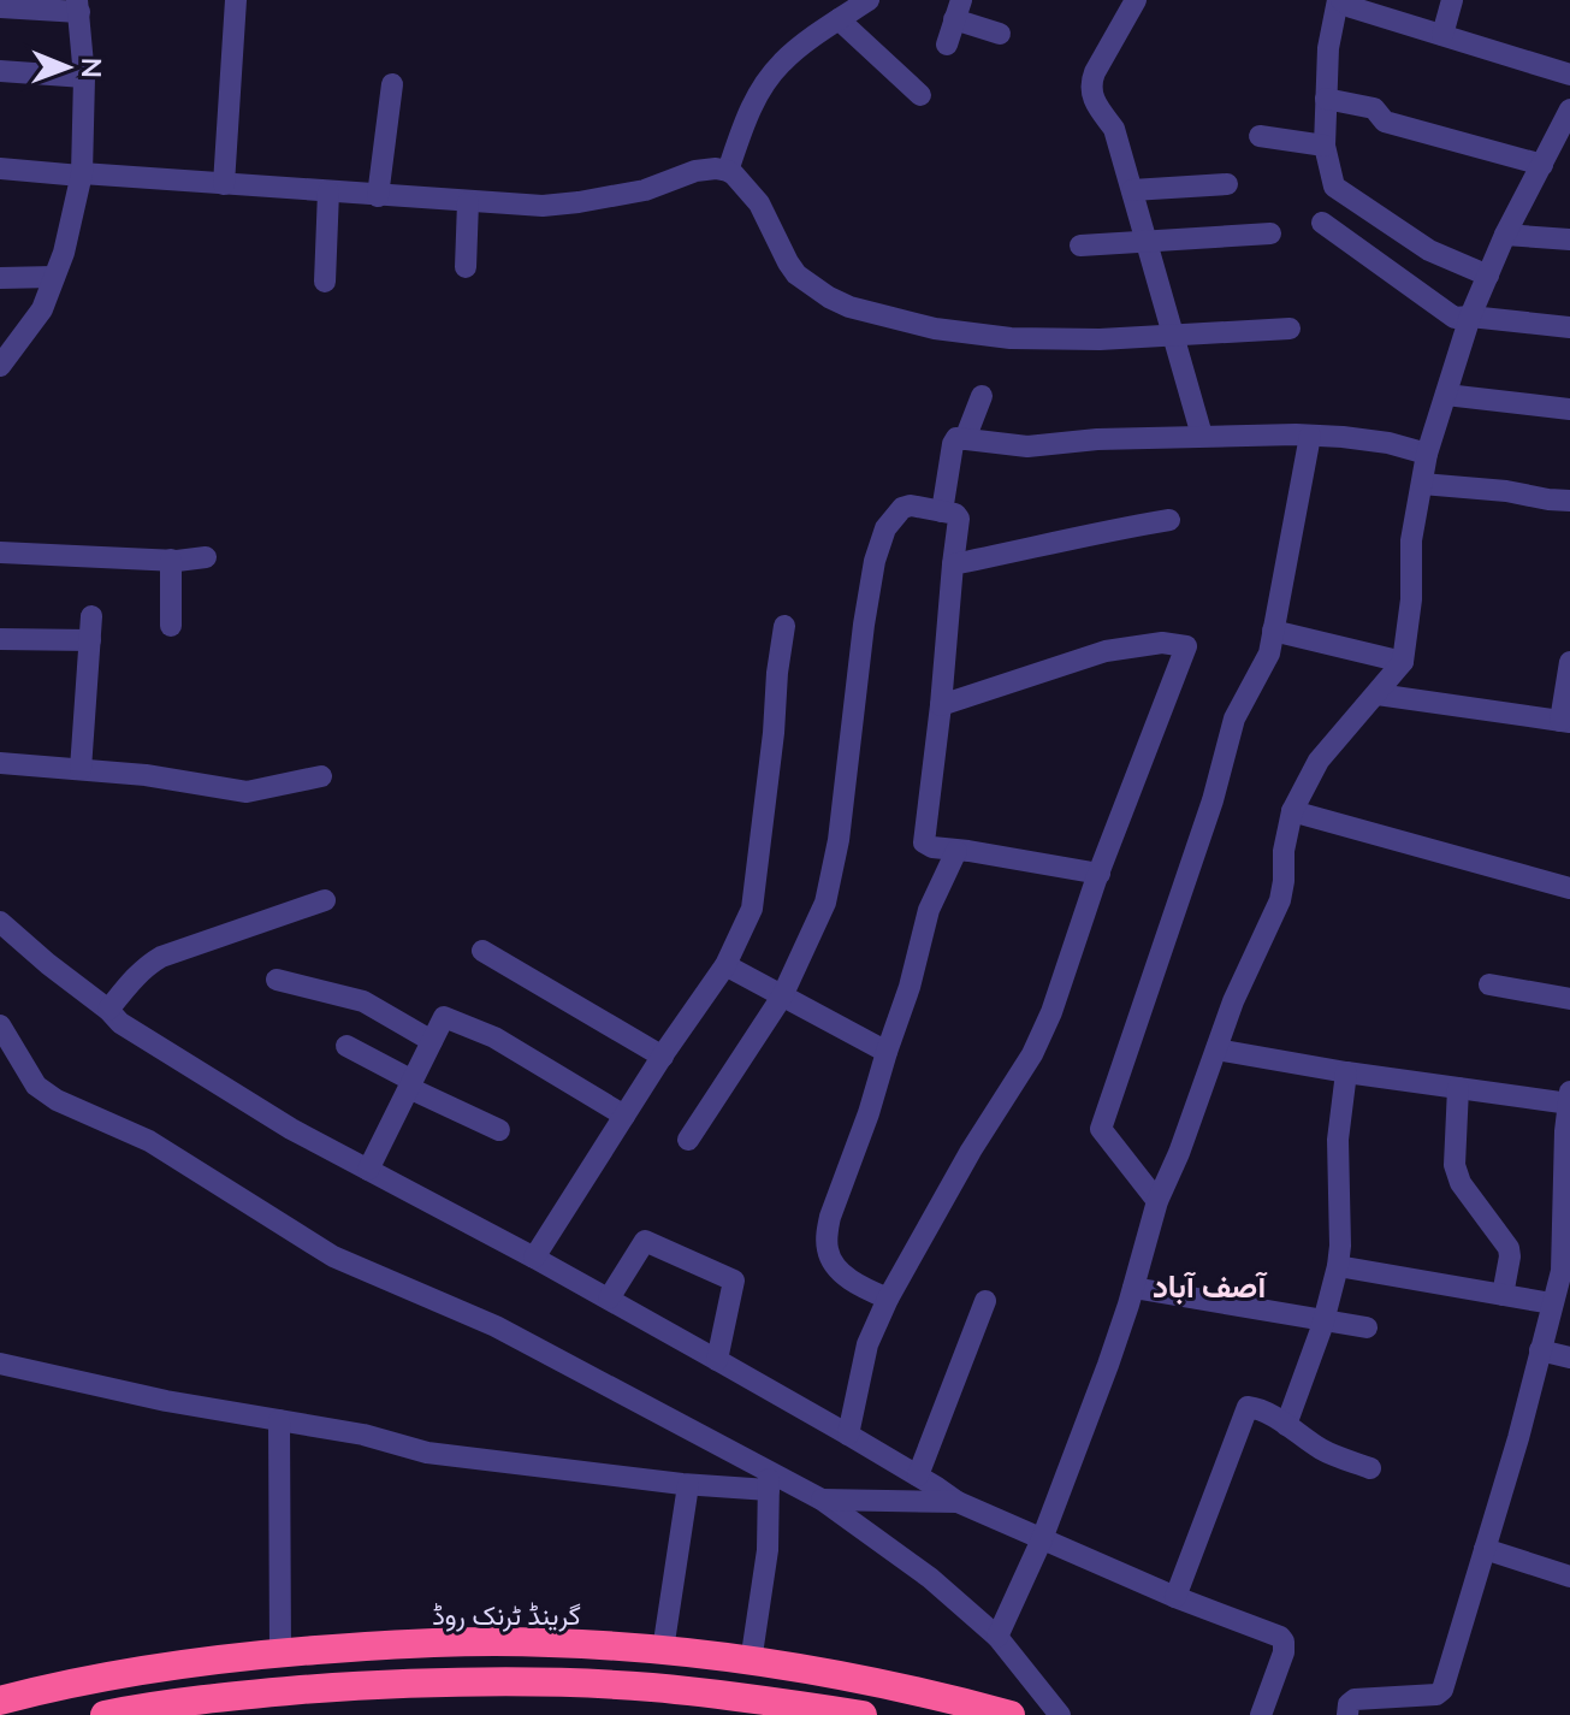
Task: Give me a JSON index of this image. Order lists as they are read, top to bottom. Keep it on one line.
{"streets":{"highway":["گرینڈ ٹرنک روڈ"]},"districts":["آصف آباد"],"north":"right"}
